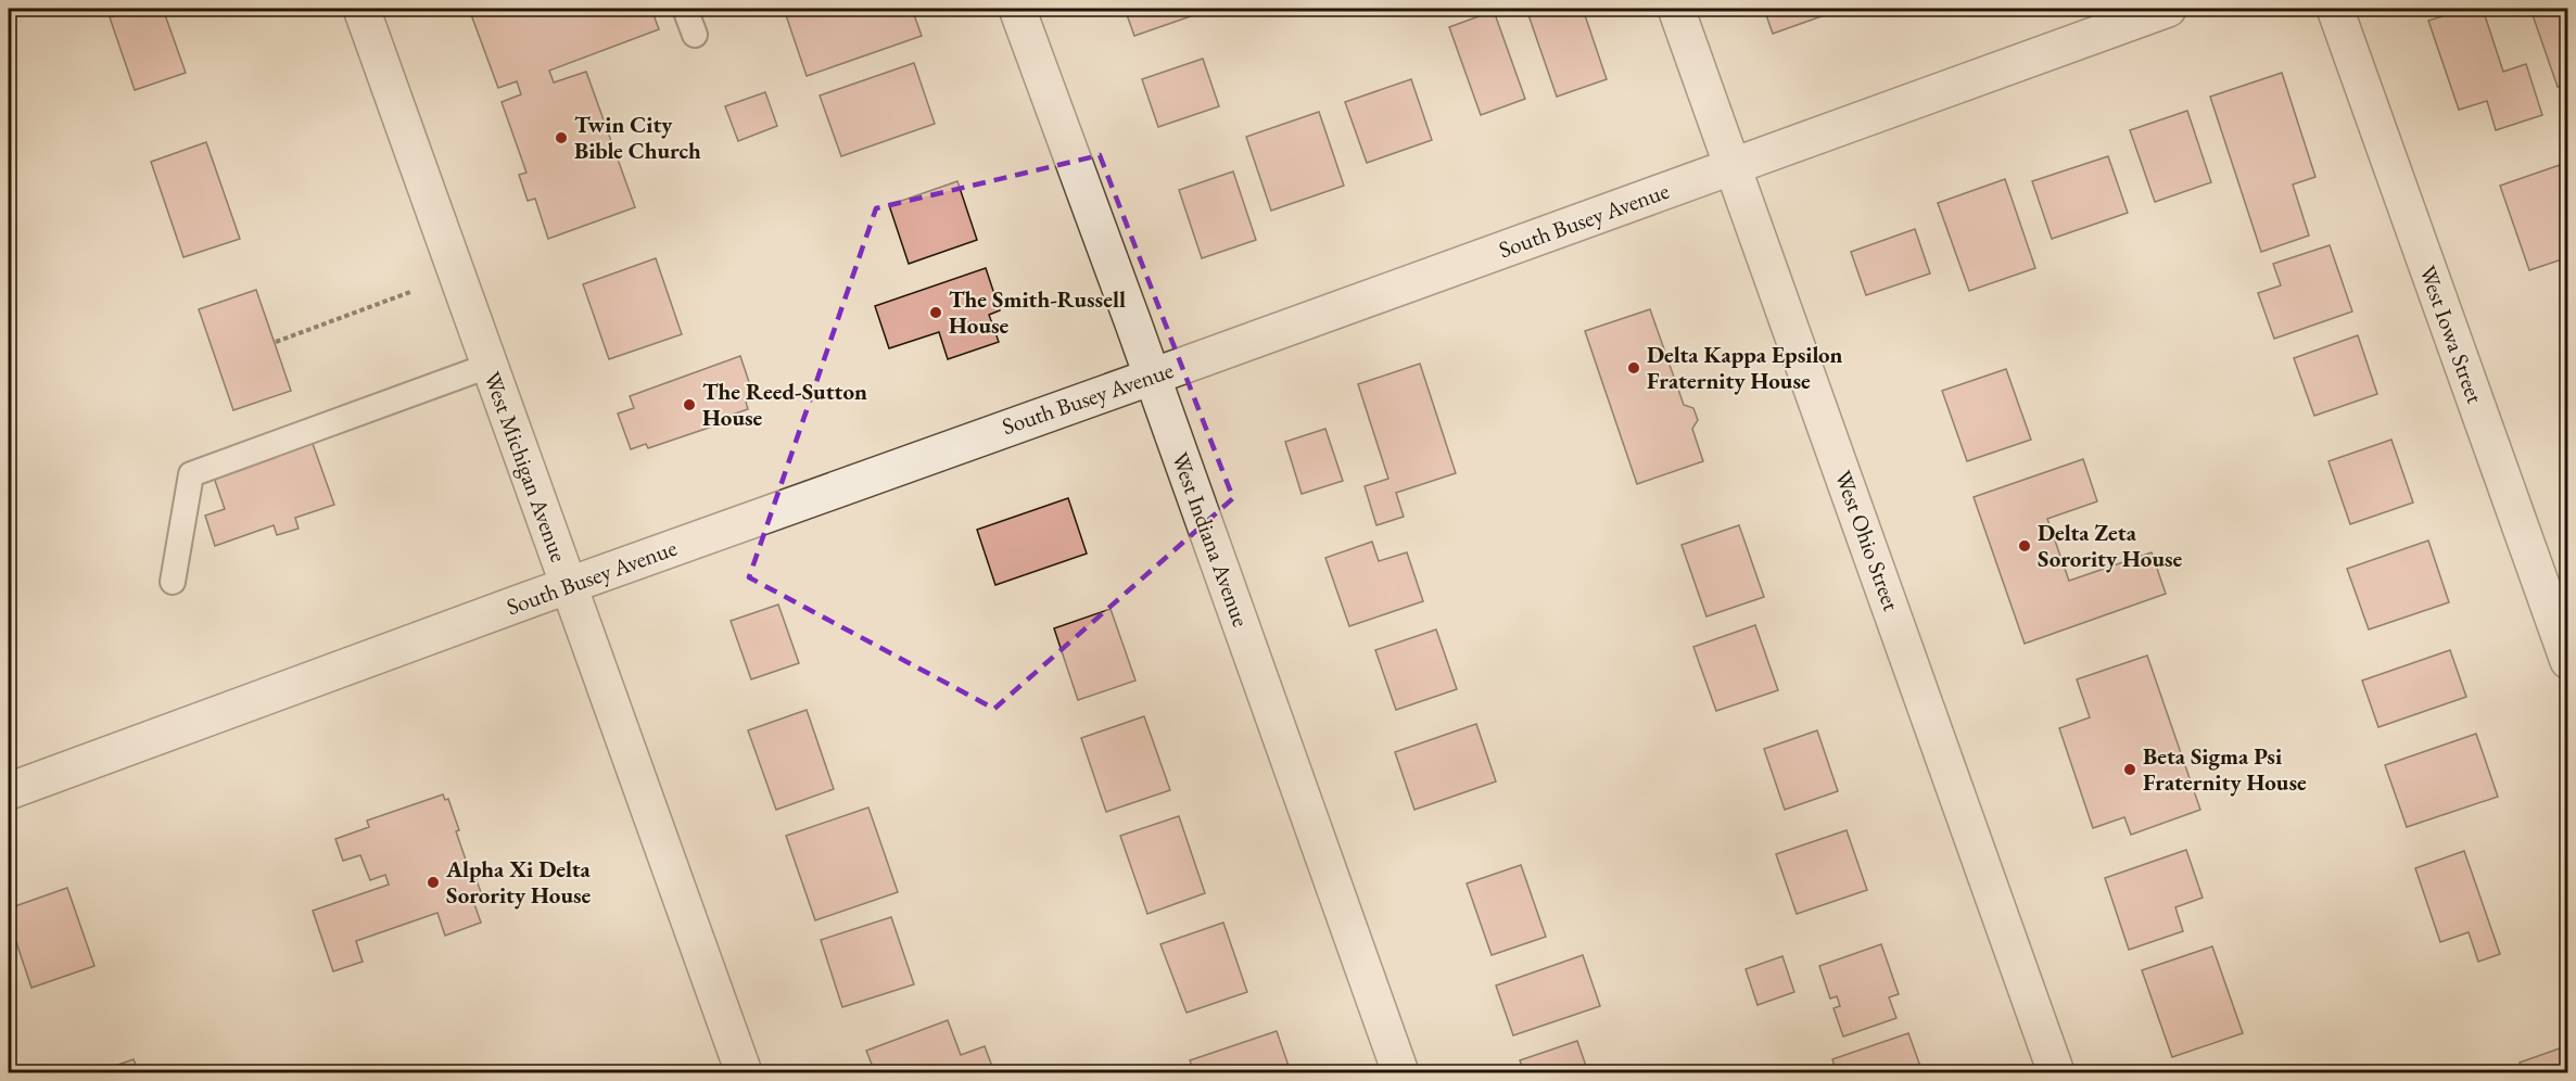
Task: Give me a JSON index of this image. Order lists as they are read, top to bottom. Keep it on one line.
{"streets":{"street":["South Busey Avenue","West Iowa Street","West Michigan Avenue","West Indiana Avenue","West Ohio Street"]},"crossings":[["South Busey Avenue","West Michigan Avenue"],["South Busey Avenue","West Indiana Avenue"],["South Busey Avenue","West Ohio Street"]],"places":["Twin City Bible Church","The Smith-Russell House","Delta Kappa Epsilon Fraternity House","The Reed-Sutton House","Delta Zeta Sorority House","Beta Sigma Psi Fraternity House","Alpha Xi Delta Sorority House"]}
